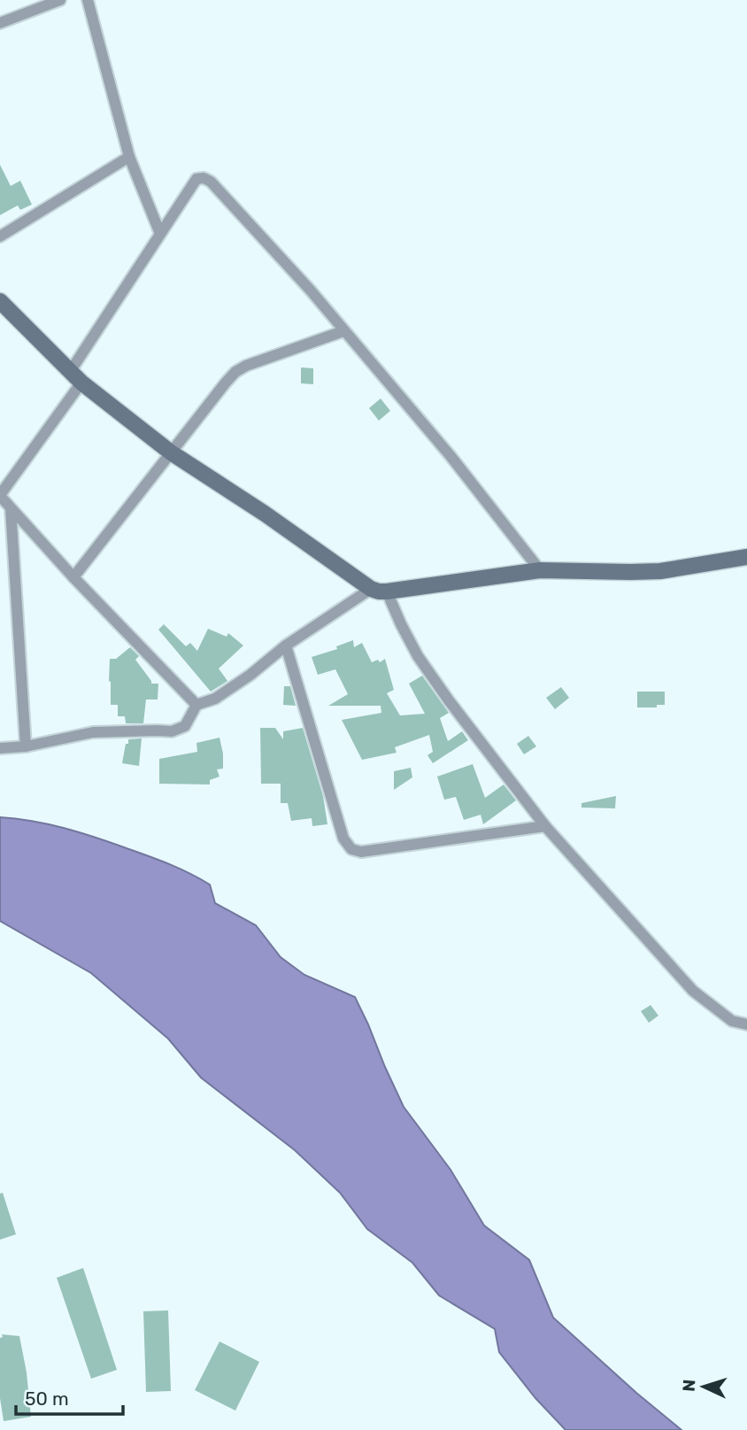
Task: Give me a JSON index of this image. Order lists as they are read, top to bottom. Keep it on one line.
{"scale_bar":"50 m","north":"left"}
